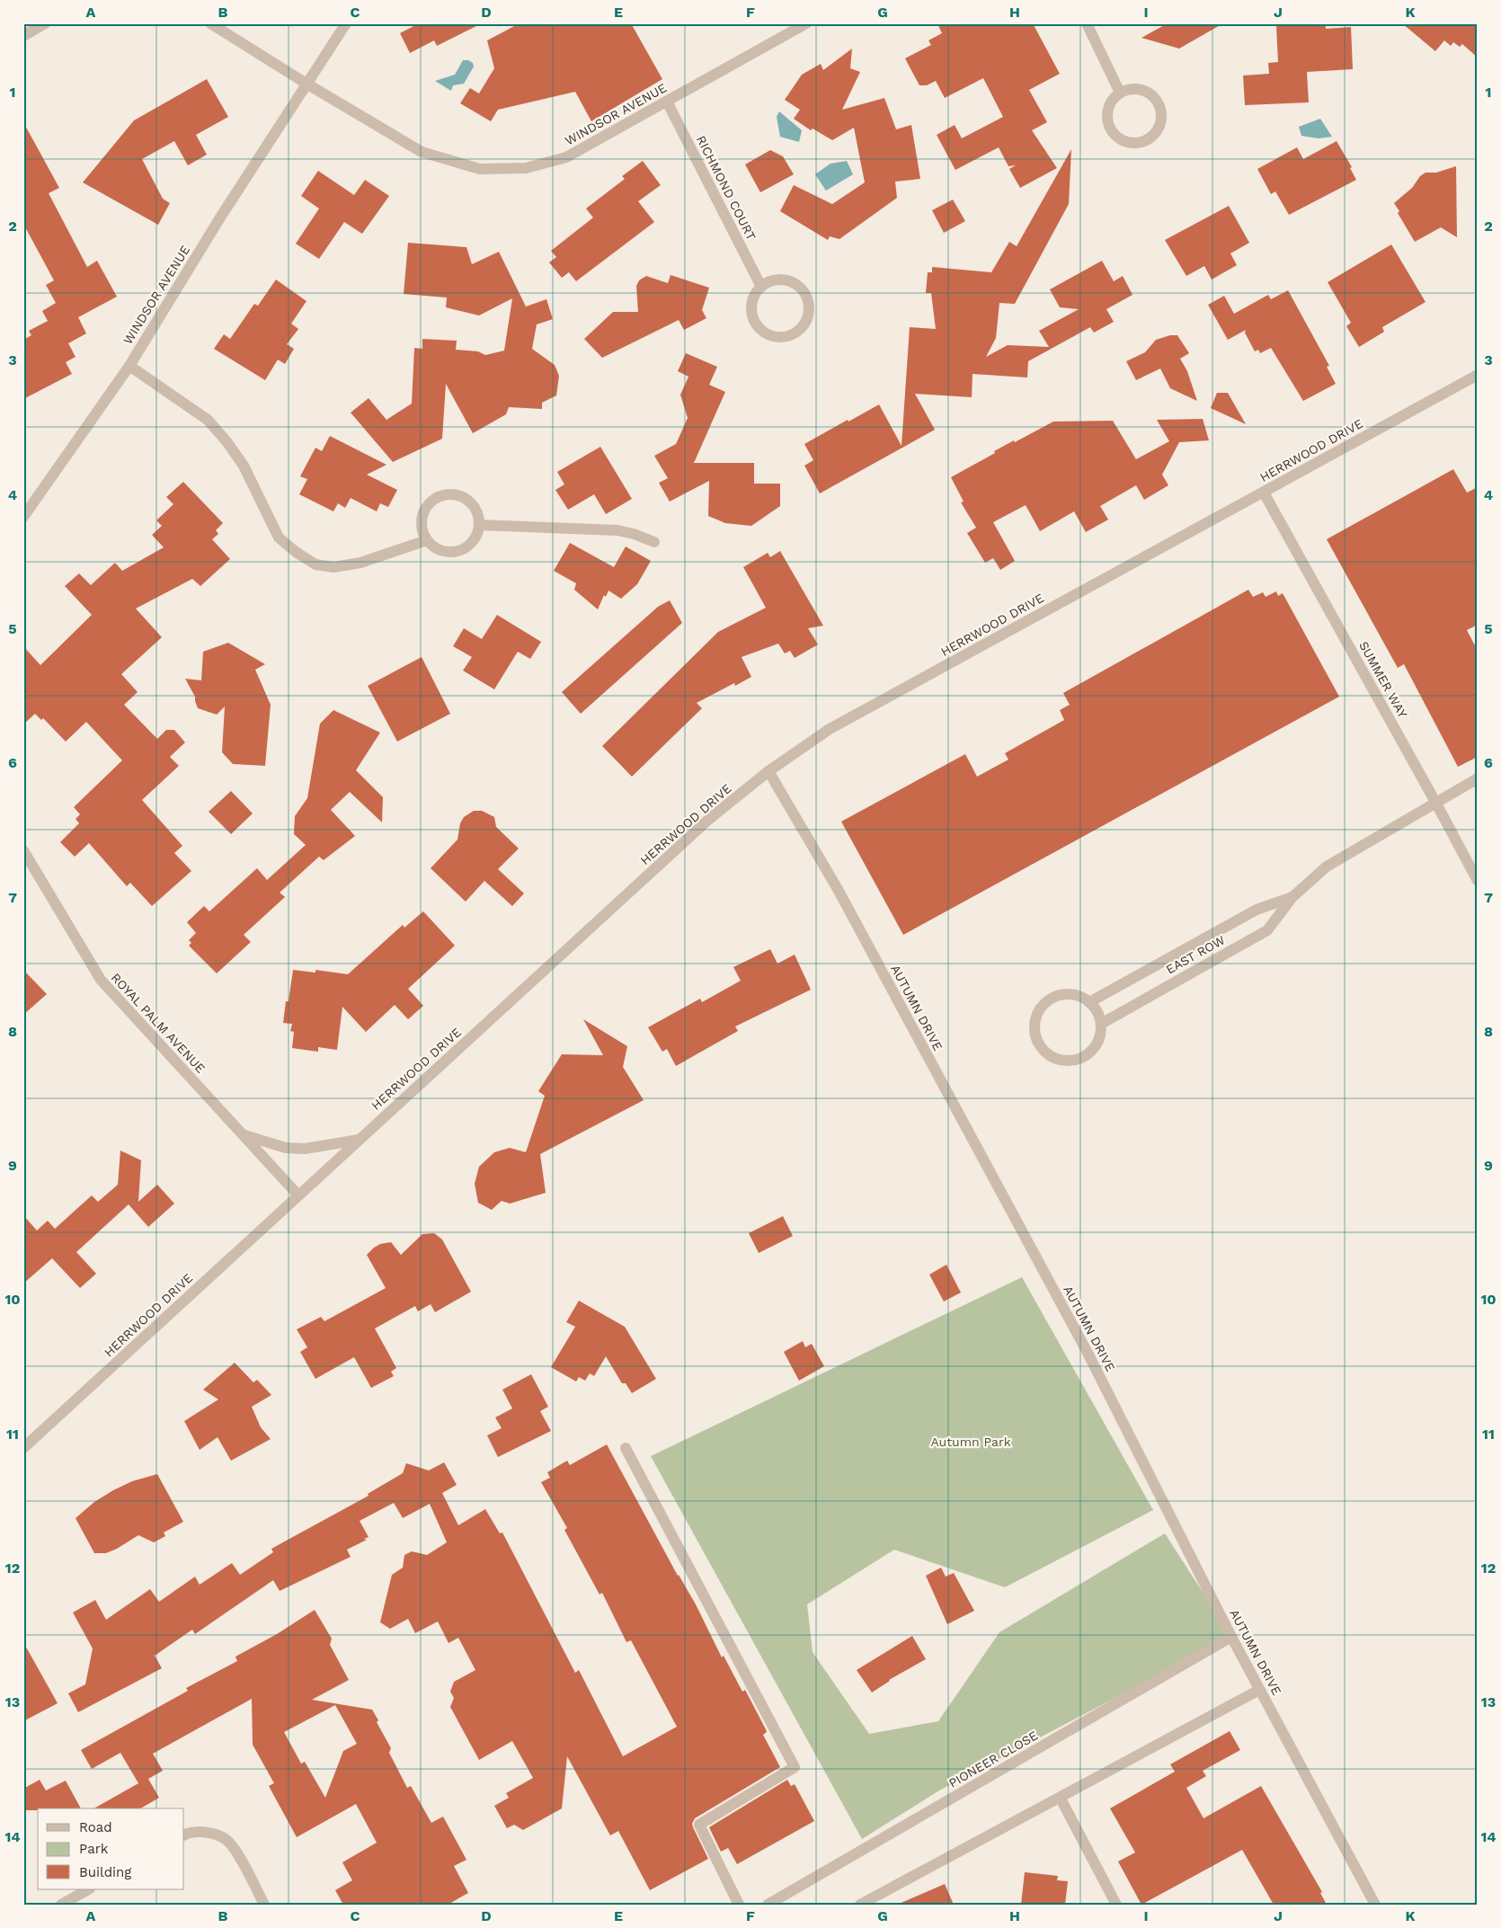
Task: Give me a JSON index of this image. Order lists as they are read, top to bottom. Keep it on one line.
{"streets":{"street":["WINDSOR AVENUE","RICHMOND COURT","HERRWOOD DRIVE","SUMMER WAY","EAST ROW","AUTUMN DRIVE","ROYAL PALM AVENUE","PIONEER CLOSE"]},"crossings":[["WINDSOR AVENUE","RICHMOND COURT"],["HERRWOOD DRIVE","SUMMER WAY"],["HERRWOOD DRIVE","AUTUMN DRIVE"],["HERRWOOD DRIVE","ROYAL PALM AVENUE"],["SUMMER WAY","EAST ROW"],["AUTUMN DRIVE","PIONEER CLOSE"]],"parks":["Autumn Park"],"legend":["Road","Park","Building"],"grid":{"columns":["A","B","C","D","E","F","G","H","I","J","K"],"rows":["1","2","3","4","5","6","7","8","9","10","11","12","13","14"]}}
